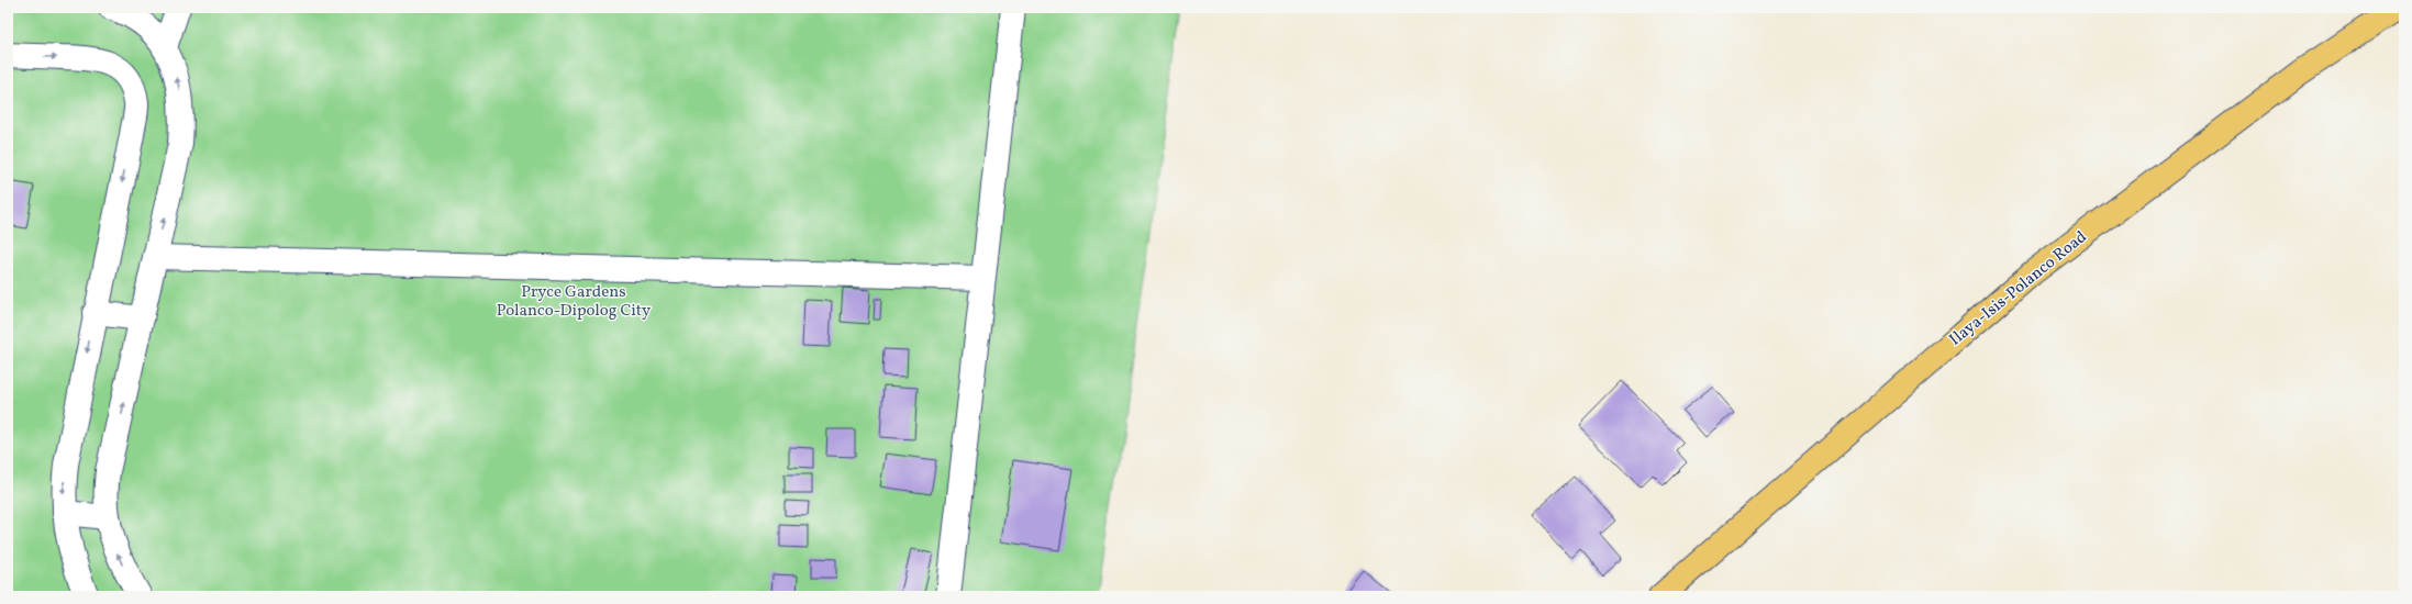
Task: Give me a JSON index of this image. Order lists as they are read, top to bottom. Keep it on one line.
{"streets":{"main road":["Ilaya-Isis-Polanco Road"]},"parks":["Pryce Gardens Polanco-Dipolog City"]}
